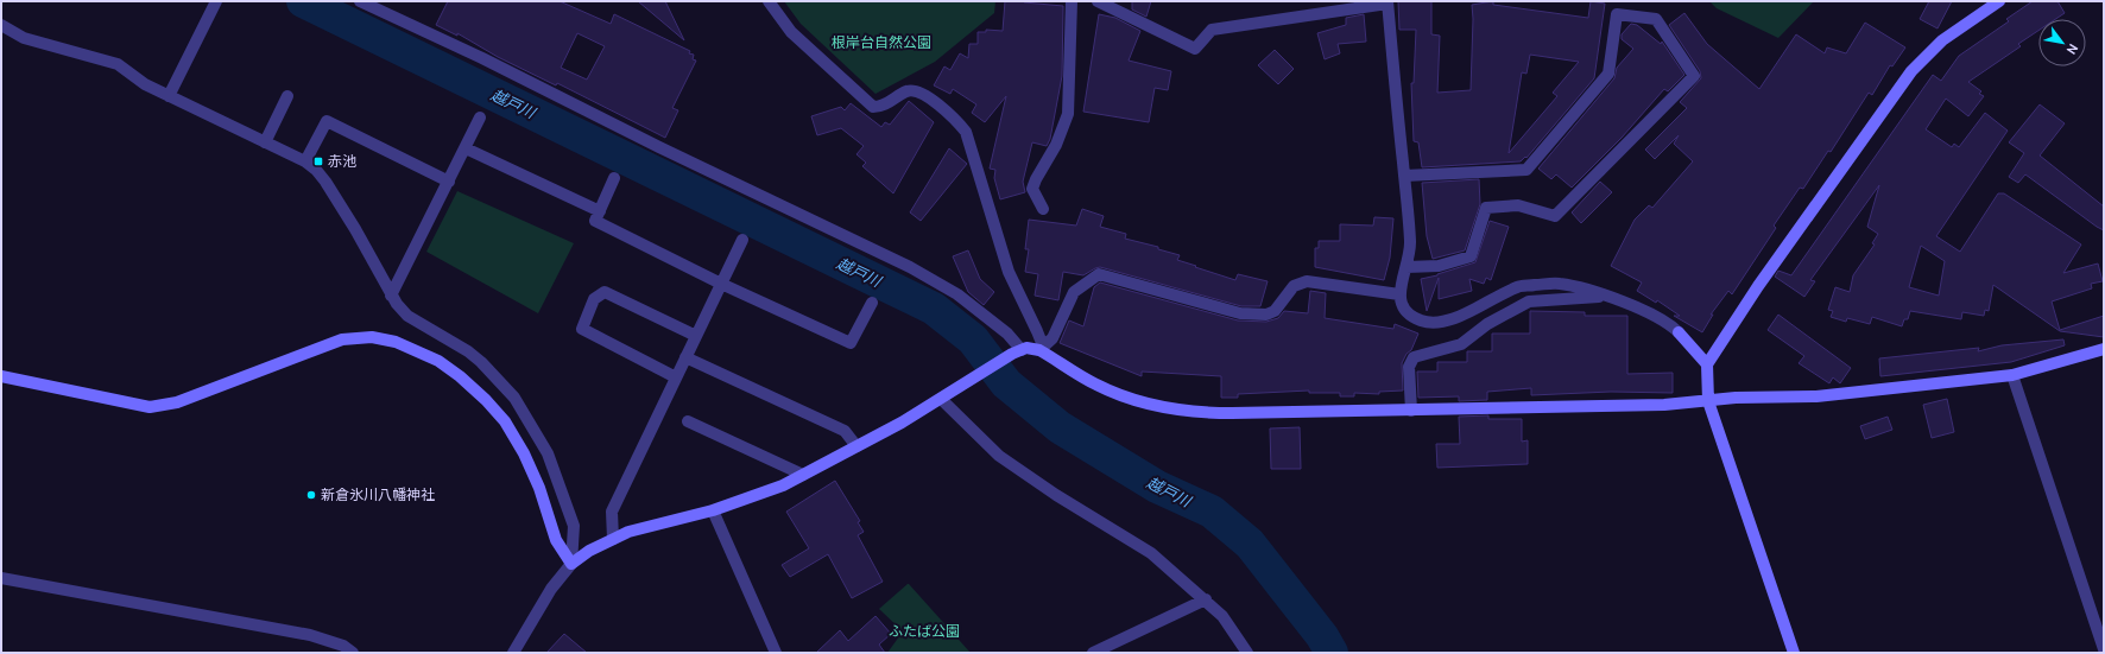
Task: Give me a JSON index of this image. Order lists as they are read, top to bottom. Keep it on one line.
{"water":["越戸川"],"parks":["根岸台自然公園","ふたば公園"],"places":{"transit":["赤池"],"other":["新倉氷川八幡神社"]},"north":"bottom right"}
